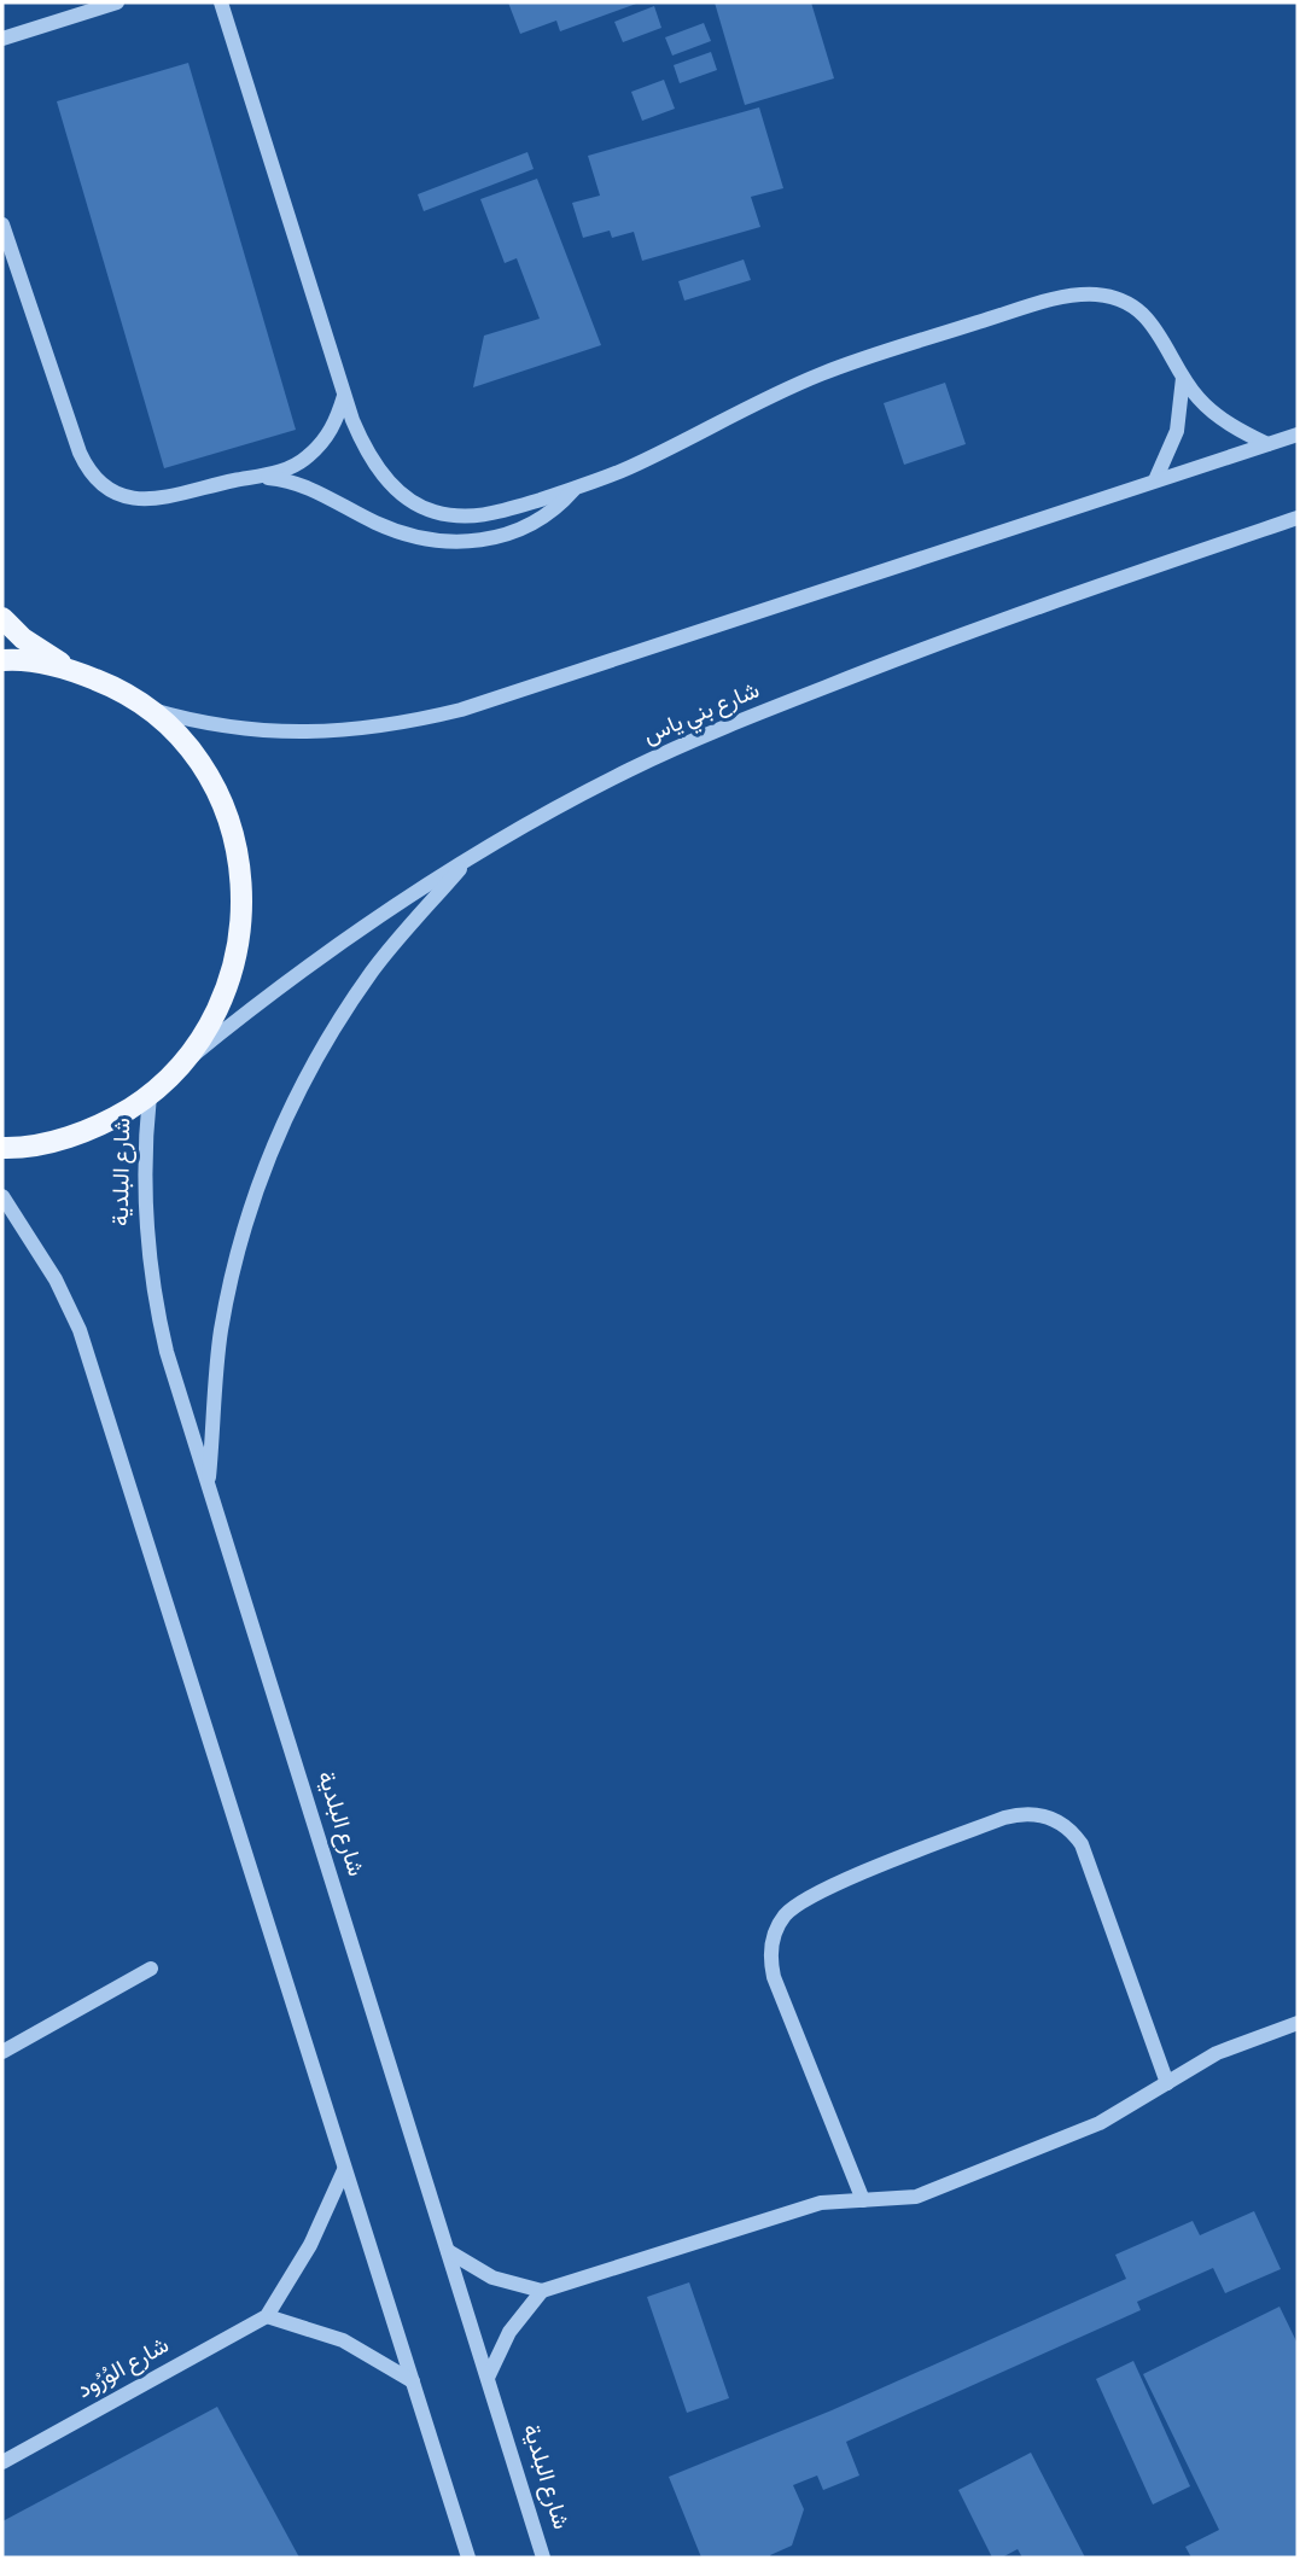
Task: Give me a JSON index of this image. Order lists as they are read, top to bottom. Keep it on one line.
{"streets":{"street":["شارع بني ياس","شارع البلدية","شارع الوُرُود"]}}
